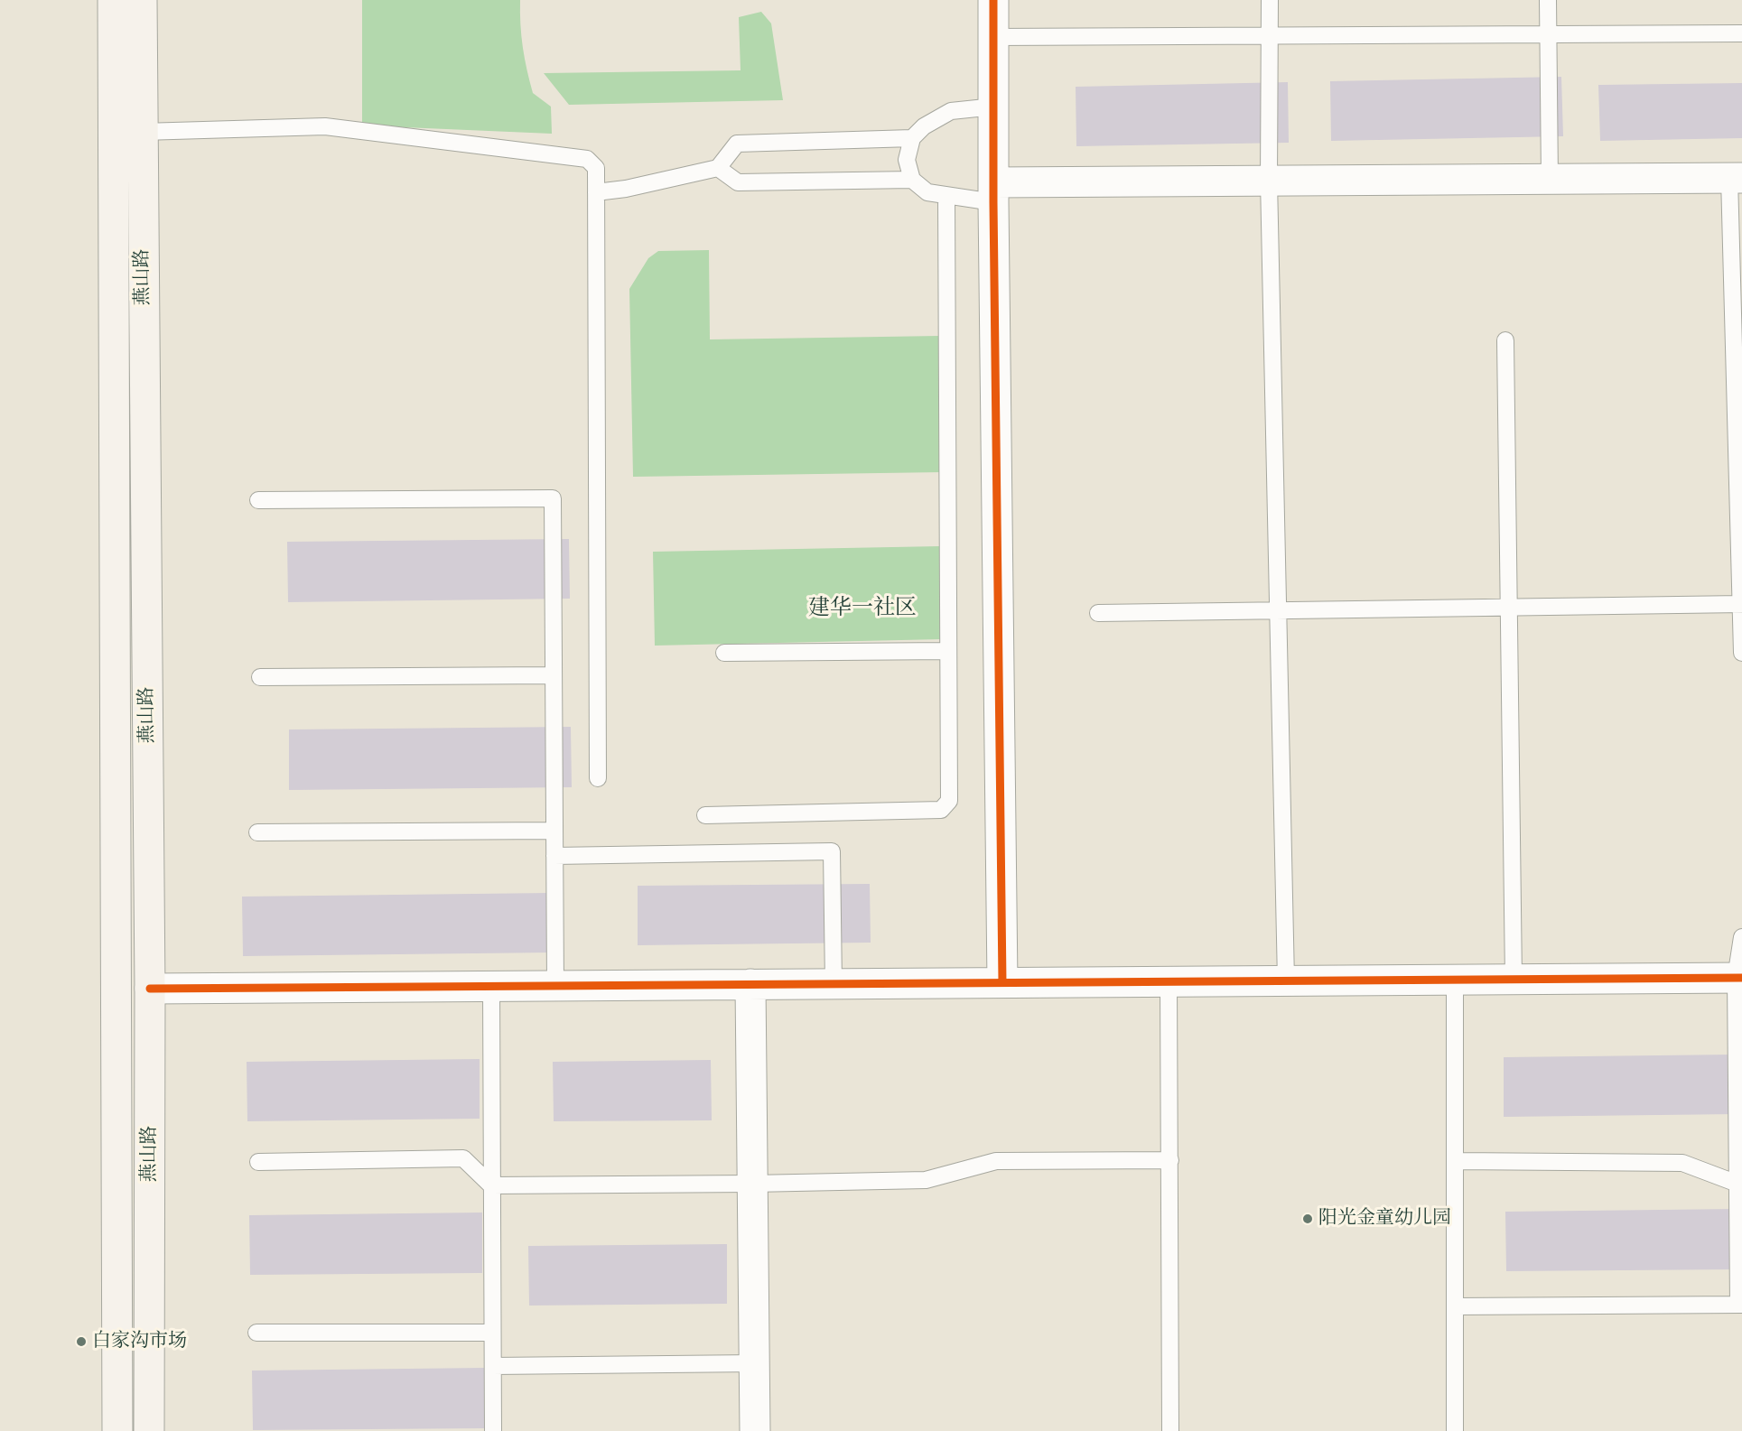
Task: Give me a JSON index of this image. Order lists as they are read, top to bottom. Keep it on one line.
{"streets":{"main road":["燕山路"]},"districts":["建华一社区"],"places":["阳光金童幼儿园","白家沟市场"]}
